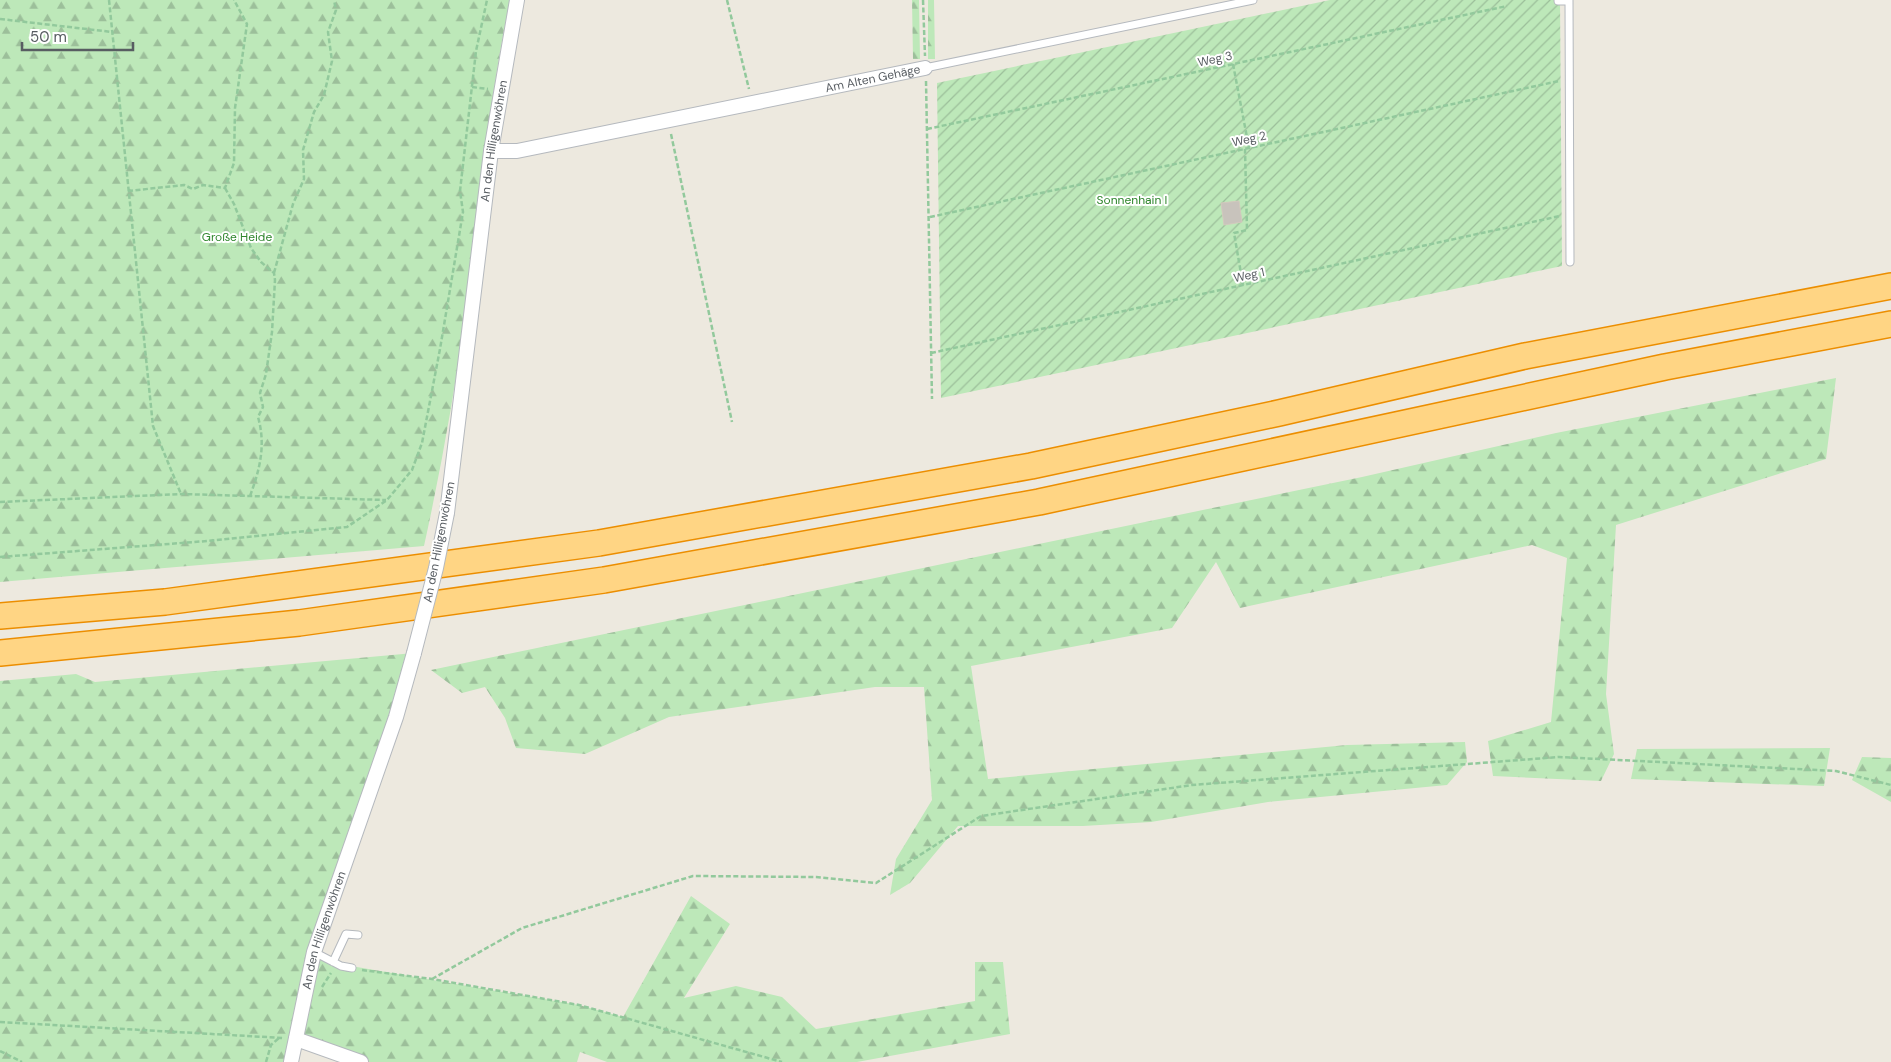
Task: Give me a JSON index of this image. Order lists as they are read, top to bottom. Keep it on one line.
{"streets":{"street":["Am Alten Gehäge","An den Hilligenwöhren"],"path":["Weg 3","Weg 2","Weg 1"]},"crossings":[["Am Alten Gehäge","An den Hilligenwöhren"]],"parks":["Sonnenhain I","Große Heide"],"scale_bar":"50 m"}
